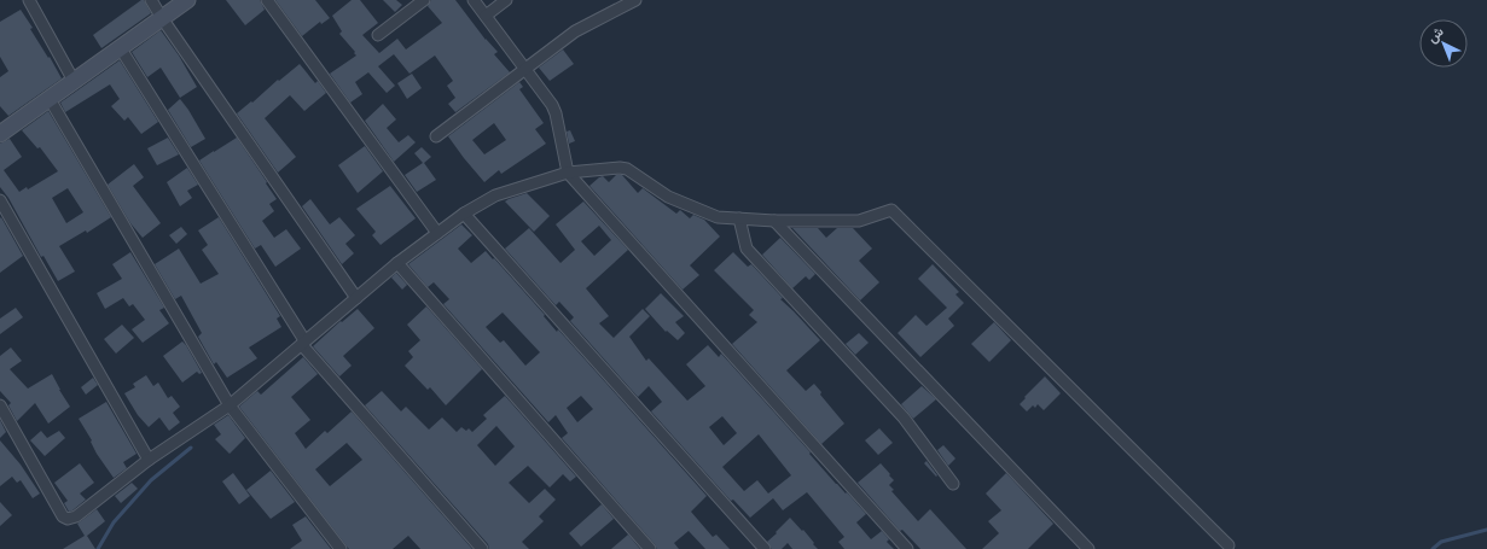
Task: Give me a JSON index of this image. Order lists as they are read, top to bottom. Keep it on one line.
{"north":"top left"}
